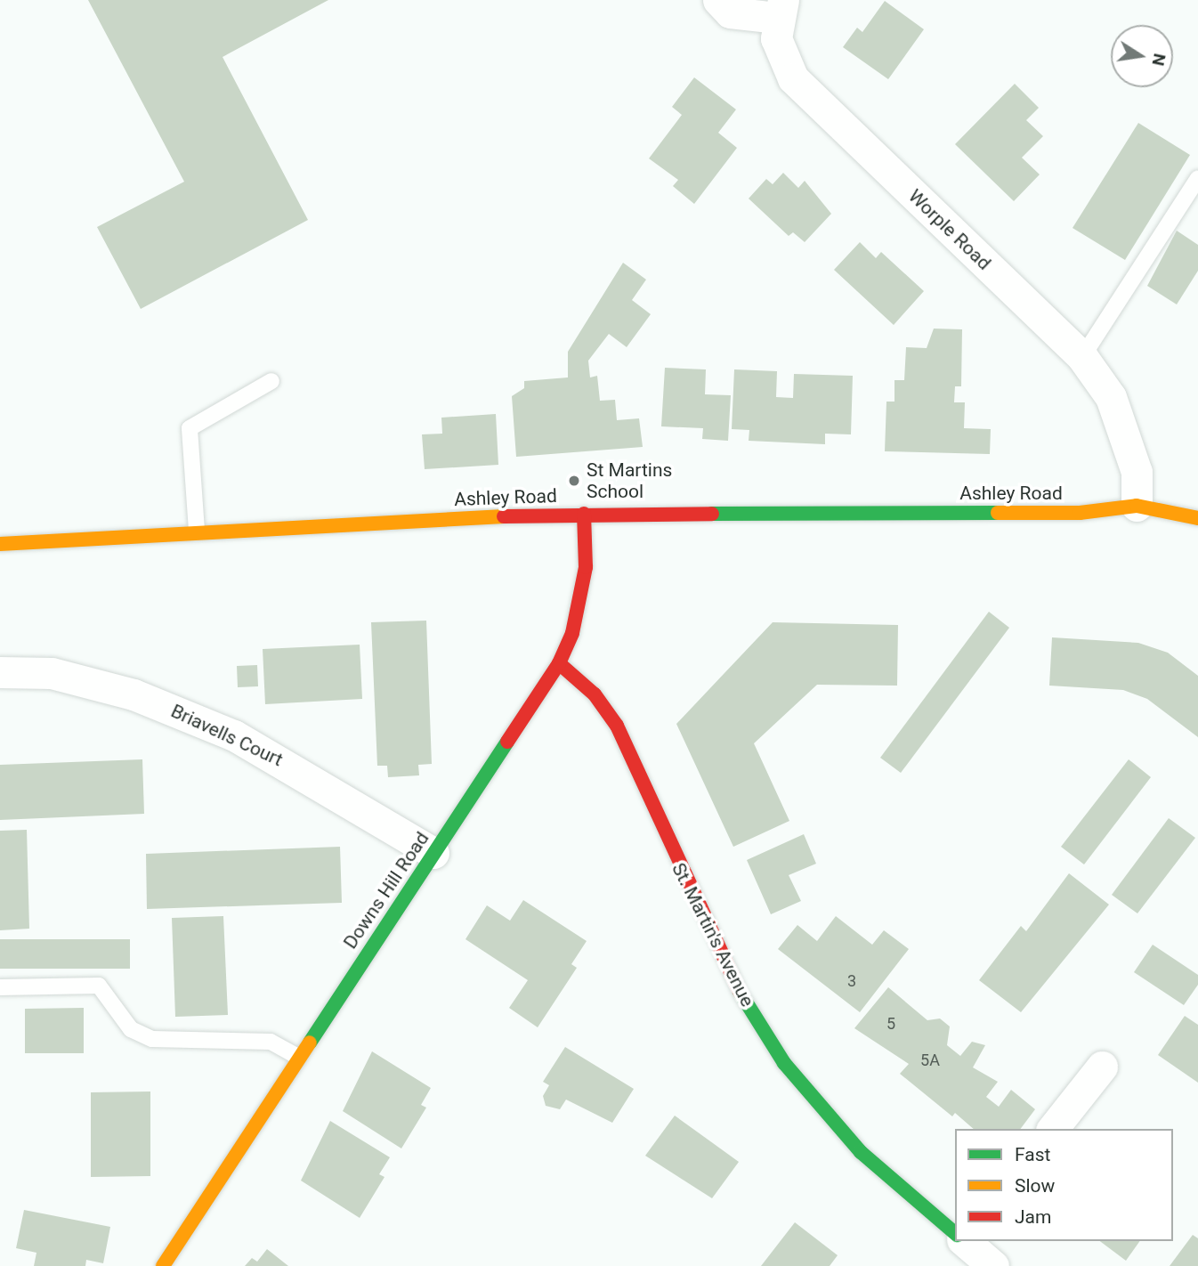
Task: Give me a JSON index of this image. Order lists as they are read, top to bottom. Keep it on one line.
{"streets":{"street":["Worple Road","Ashley Road","Briavells Court","Downs Hill Road","St. Martin's Avenue"]},"crossings":[["Worple Road","Ashley Road"],["Ashley Road","Downs Hill Road"],["Briavells Court","Downs Hill Road"],["Downs Hill Road","St. Martin's Avenue"]],"places":["St Martins School"],"house_numbers":["3","5","5A"],"legend":["Fast","Slow","Jam"],"north":"right"}
